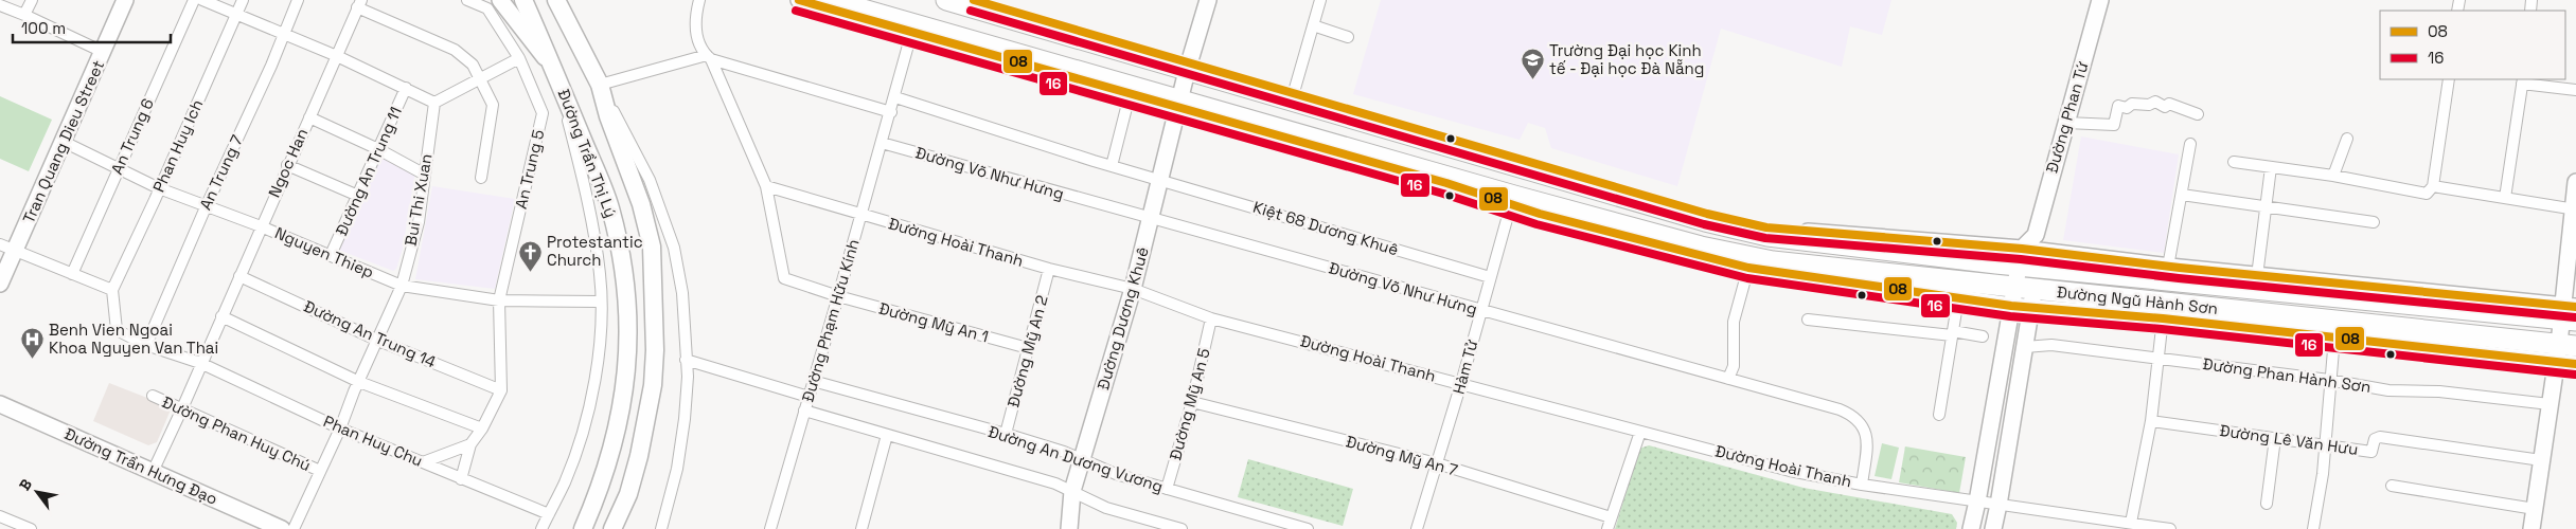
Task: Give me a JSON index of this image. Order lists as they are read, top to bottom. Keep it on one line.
{"streets":{"highway":["Đường Ngũ Hành Sơn"],"main road":["Đường Phan Tứ","Tran Quang Dieu Street","Đường Trần Thị Lý","Đường Dương Khuê","Đường Trần Hưng Đạo"],"street":["An Trung 6","Phan Huy Ich","Ngoc Han","An Trung 5","Đường An Trung 11","An Trung 7","Đường Võ Như Hưng","Bui Thi Xuan","Kiệt 68 Dương Khuê","Đường Hoài Thanh","Nguyen Thiep","Đường Phạm Hữu Kính","Đường Mỹ An 1","Đường An Trung 14","Đường Mỹ An 2","Hàm Tử","Đường Phan Hành Sơn","Đường Mỹ An 5","Đường Phan Huy Chú","Đường Lê Văn Hưu","Phan Huy Chu","Đường Mỹ An 7","Đường An Dương Vương"]},"crossings":[["Đường Phan Tứ","Đường Ngũ Hành Sơn"],["An Trung 6","Nguyen Thiep"],["Tran Quang Dieu Street","Nguyen Thiep"],["Phan Huy Ich","Nguyen Thiep"],["Phan Huy Ich","Phan Huy Chu"],["Ngoc Han","Nguyen Thiep"],["Ngoc Han","Đường An Trung 14"],["Ngoc Han","Đường Phan Huy Chú"],["Ngoc Han","Phan Huy Chu"],["Ngoc Han","Đường Trần Hưng Đạo"],["An Trung 5","Nguyen Thiep"],["An Trung 5","Đường An Trung 14"],["Đường An Trung 11","Nguyen Thiep"],["An Trung 7","Nguyen Thiep"],["An Trung 7","Phan Huy Chu"],["Đường Võ Như Hưng","Đường Hoài Thanh"],["Đường Võ Như Hưng","Đường Dương Khuê"],["Đường Võ Như Hưng","Đường Phạm Hữu Kính"],["Đường Võ Như Hưng","Hàm Tử"],["Bui Thi Xuan","Nguyen Thiep"],["Bui Thi Xuan","Đường An Trung 14"],["Bui Thi Xuan","Đường Phan Huy Chú"],["Bui Thi Xuan","Phan Huy Chu"],["Kiệt 68 Dương Khuê","Đường Dương Khuê"],["Kiệt 68 Dương Khuê","Hàm Tử"],["Đường Hoài Thanh","Đường Dương Khuê"],["Đường Hoài Thanh","Đường Phạm Hữu Kính"],["Đường Hoài Thanh","Đường Mỹ An 1"],["Đường Hoài Thanh","Đường Mỹ An 2"],["Đường Hoài Thanh","Hàm Tử"],["Đường Hoài Thanh","Đường Mỹ An 5"],["Đường Ngũ Hành Sơn","Đường Dương Khuê"],["Đường Ngũ Hành Sơn","Hàm Tử"],["Đường Ngũ Hành Sơn","Đường Phan Hành Sơn"],["Đường Ngũ Hành Sơn","Đường Lê Văn Hưu"],["Đường Dương Khuê","Đường An Dương Vương"],["Đường Phạm Hữu Kính","Đường Mỹ An 1"],["Đường Phạm Hữu Kính","Đường An Dương Vương"],["Đường Mỹ An 1","Đường Mỹ An 2"],["Đường Mỹ An 2","Đường An Dương Vương"],["Hàm Tử","Đường Mỹ An 7"],["Đường Mỹ An 5","Đường Mỹ An 7"],["Đường Mỹ An 5","Đường An Dương Vương"]],"places":{"school or university":["Trường Đại học Kinh tế - Đại học Đà Nẵng"],"church":["Protestantic Church"],"hospital":["Benh Vien Ngoai Khoa Nguyen Van Thai"]},"lines":["transit line 08","transit line 16"],"legend":["08","16"],"scale_bar":"100 m","north":"top left"}
